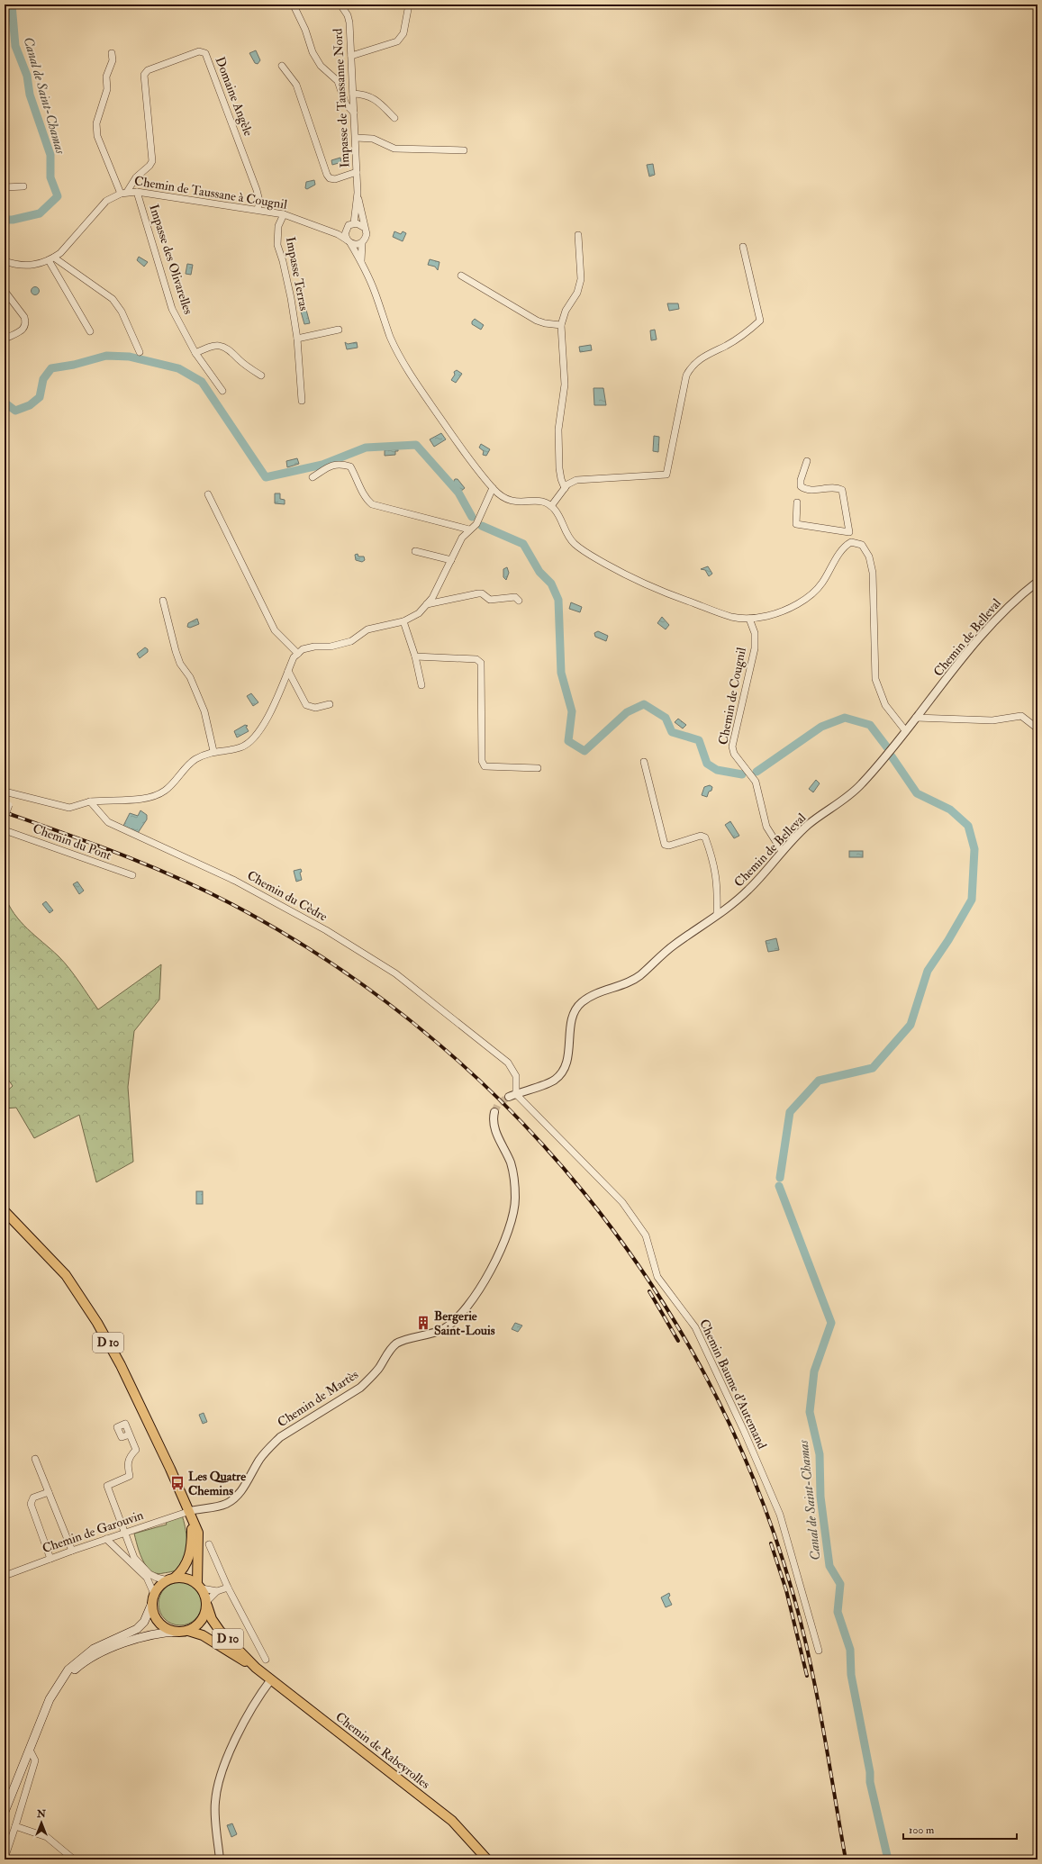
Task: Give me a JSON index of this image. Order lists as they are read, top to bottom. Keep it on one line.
{"streets":{"main road":["D 10","Chemin de Rabeyrolles"],"street":["Domaine Angèle","Impasse de Taussanne Nord","Chemin de Taussane à Cougnil","Impasse des Olivarelles","Impasse Terras","Chemin de Belleval","Chemin de Cougnil","Chemin du Pont","Chemin du Cèdre","Chemin Baume d'Autemand","Chemin de Martès","Chemin de Garouvin"]},"crossings":[["Domaine Angèle","Chemin de Taussane à Cougnil"],["Impasse de Taussanne Nord","Chemin de Taussane à Cougnil"],["Chemin de Taussane à Cougnil","Impasse des Olivarelles"],["Chemin de Taussane à Cougnil","Impasse Terras"],["Chemin de Belleval","Chemin de Cougnil"],["Chemin de Belleval","Chemin du Cèdre"],["Chemin de Belleval","Chemin Baume d'Autemand"],["Chemin du Cèdre","Chemin Baume d'Autemand"],["D 10","Chemin de Martès"],["D 10","Chemin de Garouvin"],["D 10","Chemin de Rabeyrolles"],["Chemin de Martès","Chemin de Garouvin"]],"water":["Canal de Saint-Chamas"],"places":{"building":["Bergerie Saint-Louis"],"bus stop":["Les Quatre Chemins"]},"scale_bar":"100 m","north":"top"}
